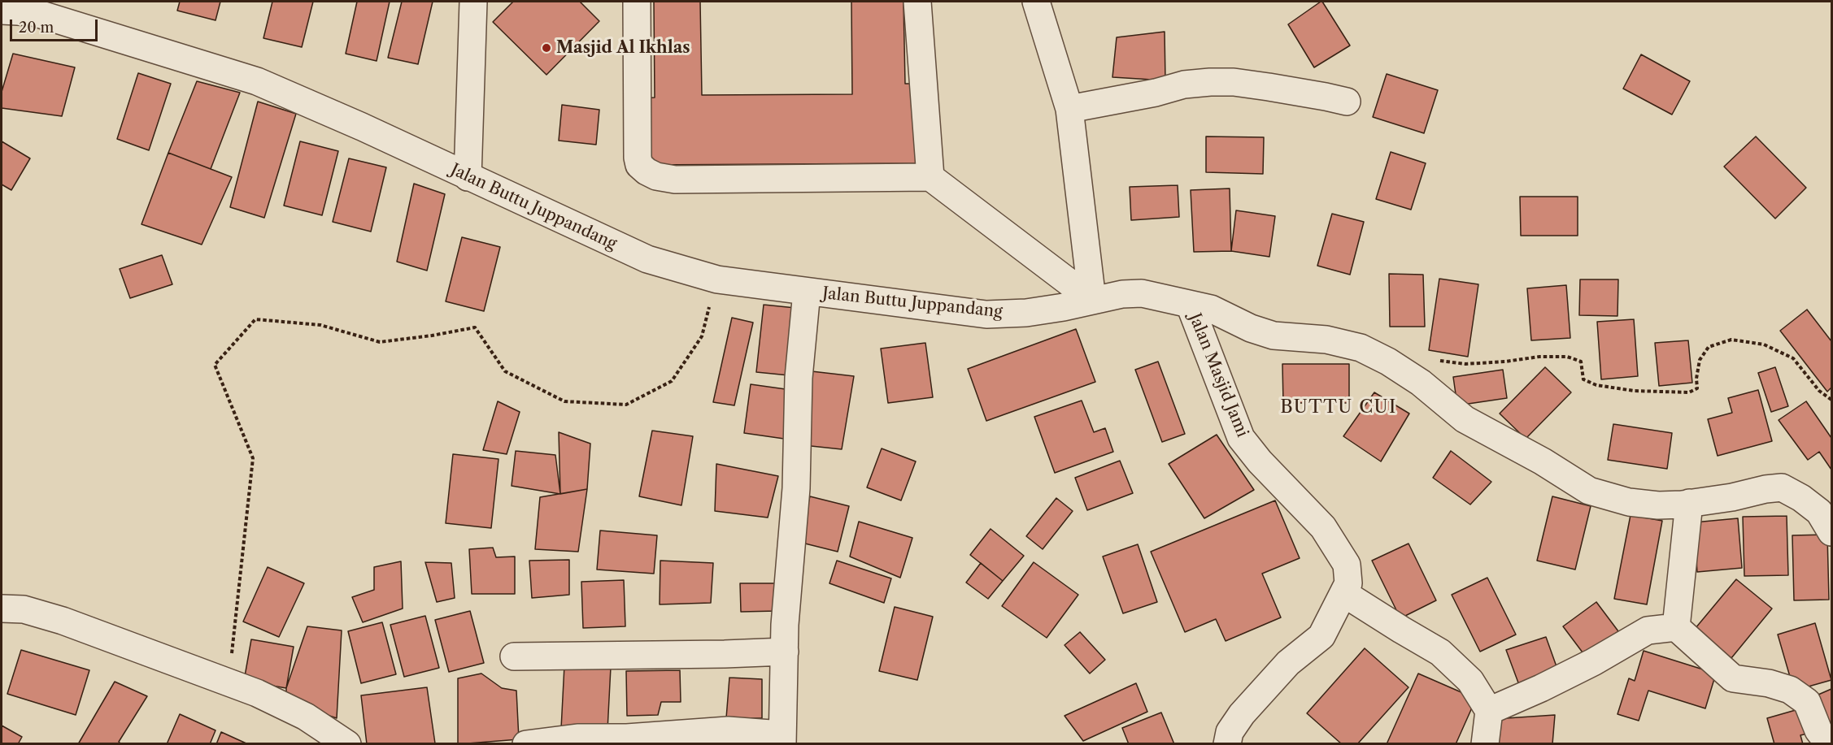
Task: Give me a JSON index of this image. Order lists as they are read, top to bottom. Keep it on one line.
{"streets":{"street":["Jalan Buttu Juppandang","Jalan Masjid Jami"]},"crossings":[["Jalan Buttu Juppandang","Jalan Masjid Jami"]],"districts":["BUTTU CUI"],"places":["Masjid Al Ikhlas"],"scale_bar":"20 m"}
